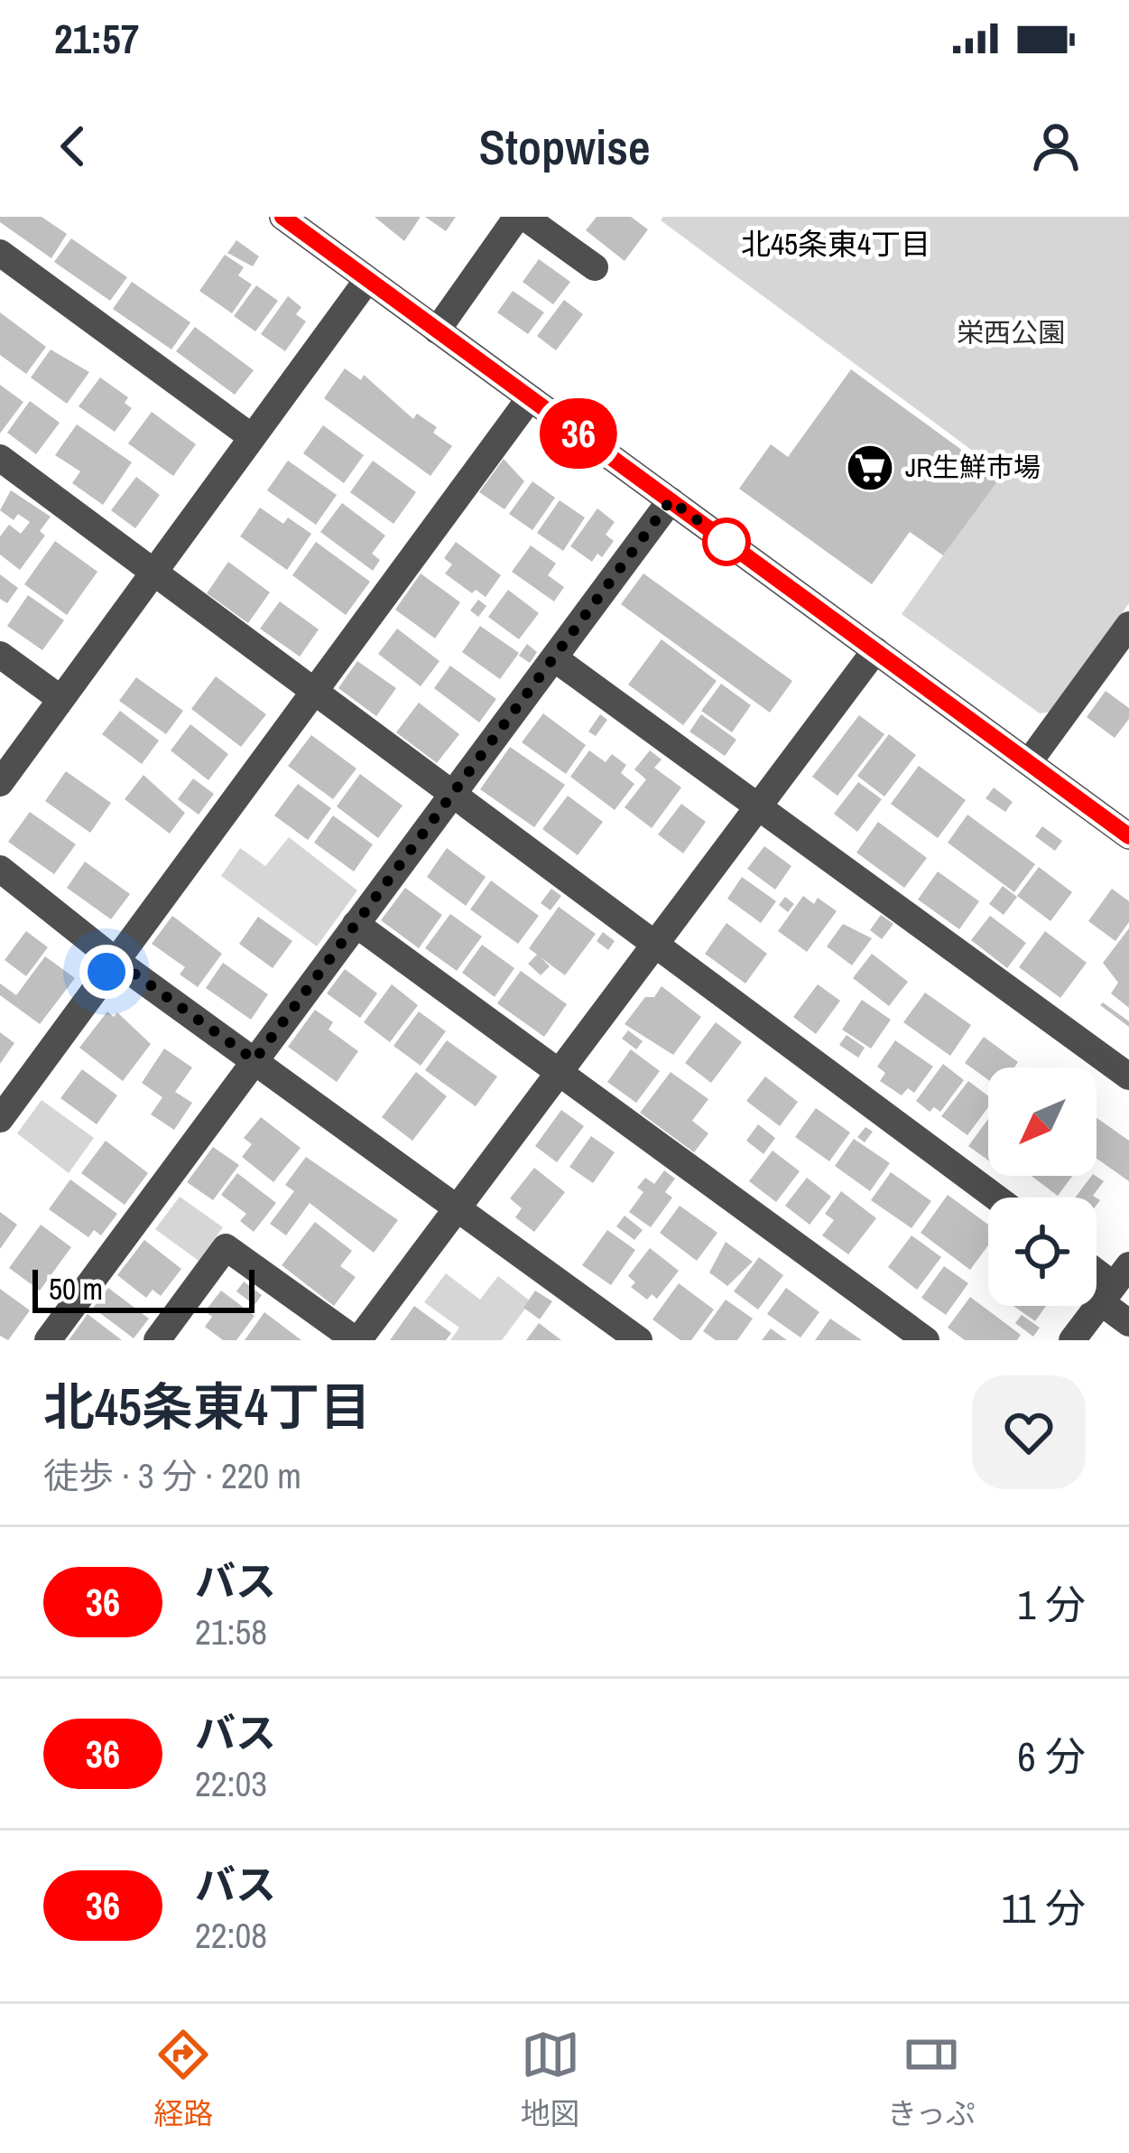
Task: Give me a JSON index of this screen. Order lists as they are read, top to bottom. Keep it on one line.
{"districts":["北45条東4丁目"],"parks":["栄西公園"],"places":{"supermarket":["JR生鮮市場"]},"lines":["bus line 36"],"scale_bar":"50 m","north":"bottom left","page":{"status":"21:57","header":"Stopwise","on_map":"36","scale":"50 m","heading":["北45条東4丁目","徒歩 · 3 分 · 220 m"],"list":[{"mark":"36","name":"バス","note":"21:58","value":"1 分"},{"mark":"36","name":"バス","note":"22:03","value":"6 分"},{"mark":"36","name":"バス","note":"22:08","value":"11 分"}],"tabs":["経路","地図","きっぷ"]}}
